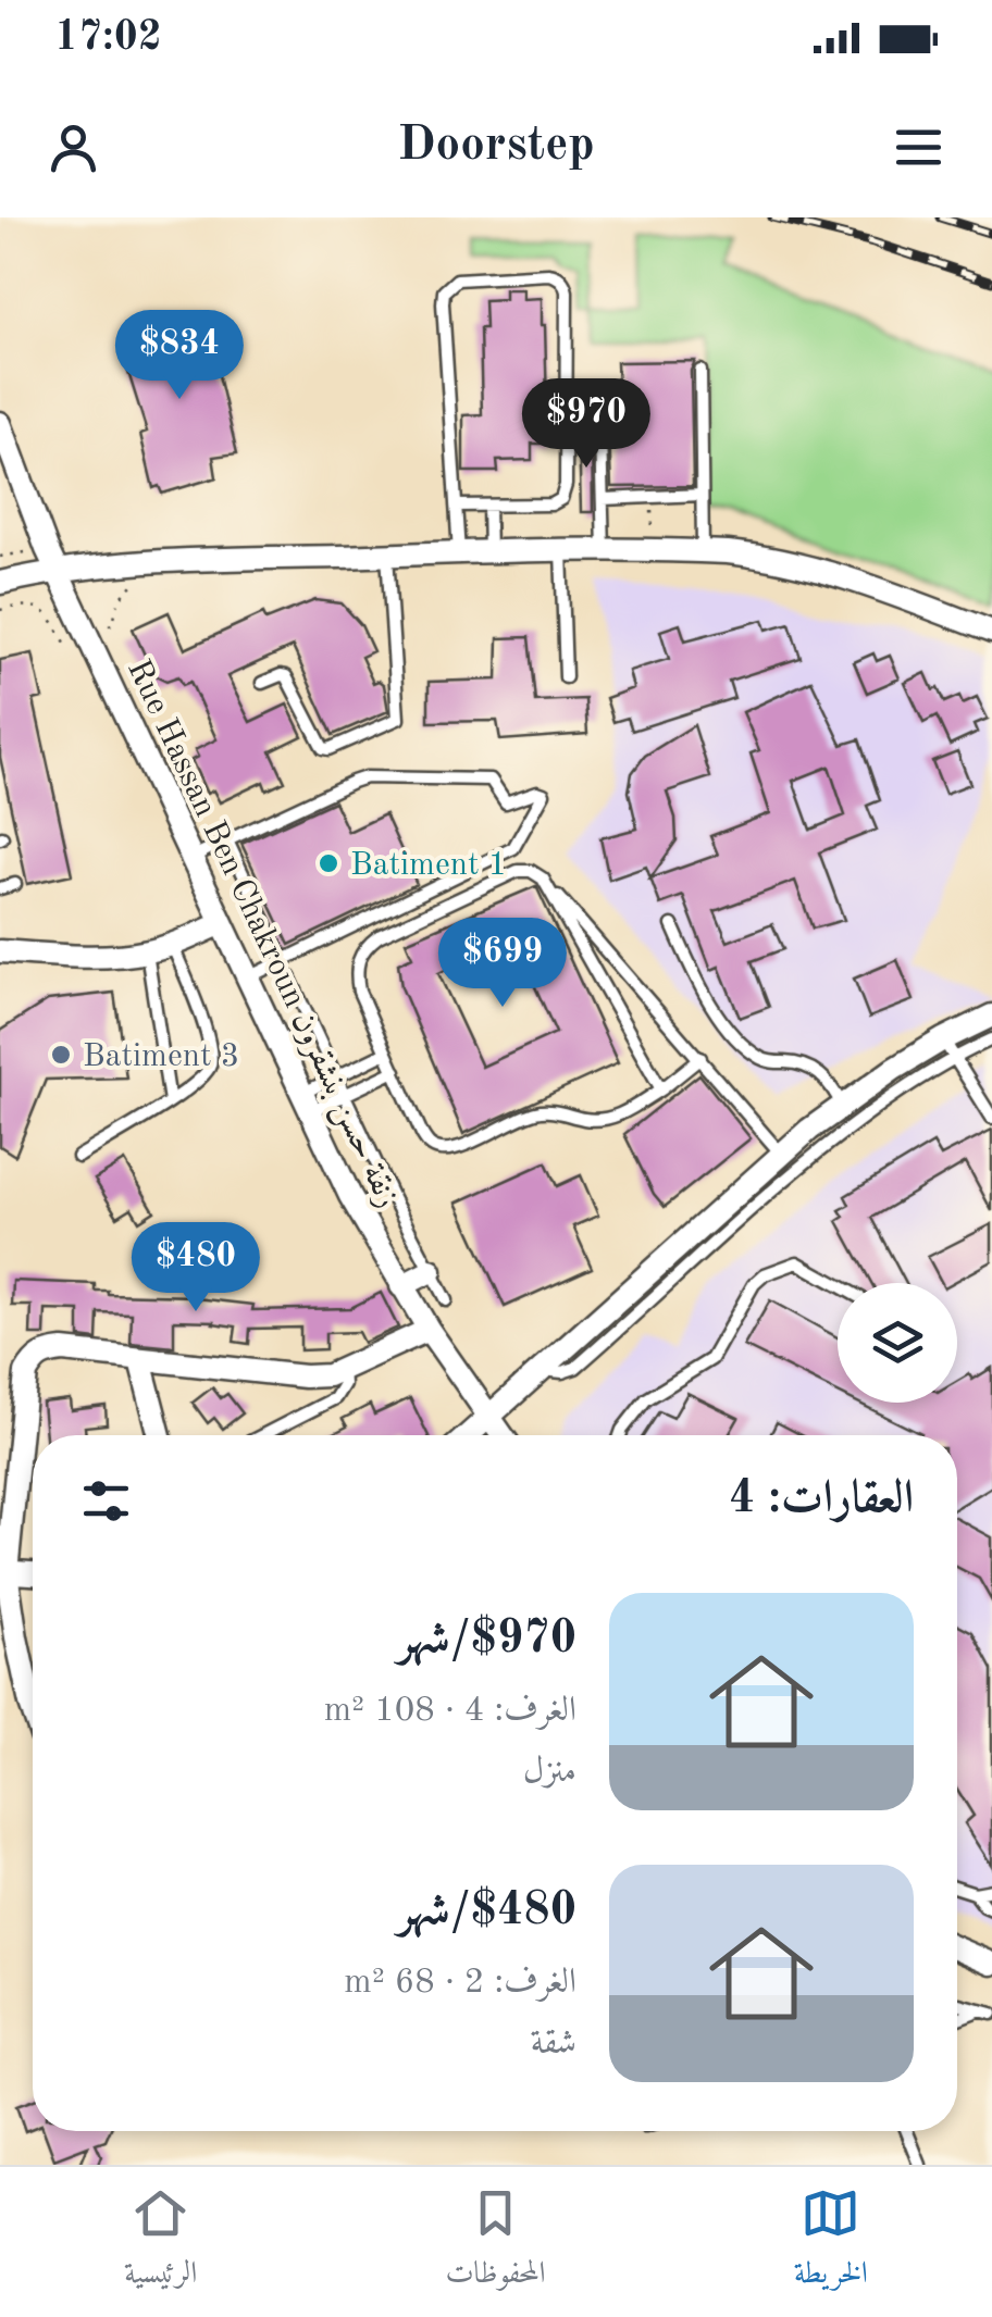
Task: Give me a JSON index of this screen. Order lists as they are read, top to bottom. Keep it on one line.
{"streets":{"street":["Rue Hassan Ben Chakroun زنقة حسن بنشقرون"]},"places":["Batiment 1","Batiment 3"],"page":{"status":"17:02","header":"Doorstep","price":["$834","$970","$699","$480"],"heading":"العقارات: 4","list":[{"name":"$970/شهر","note":"الغرف: 4 · 108 m² · منزل"},{"name":"$480/شهر","note":"الغرف: 2 · 68 m² · شقة"}],"tabs":["الخريطة","المحفوظات","الرئيسية"]}}
